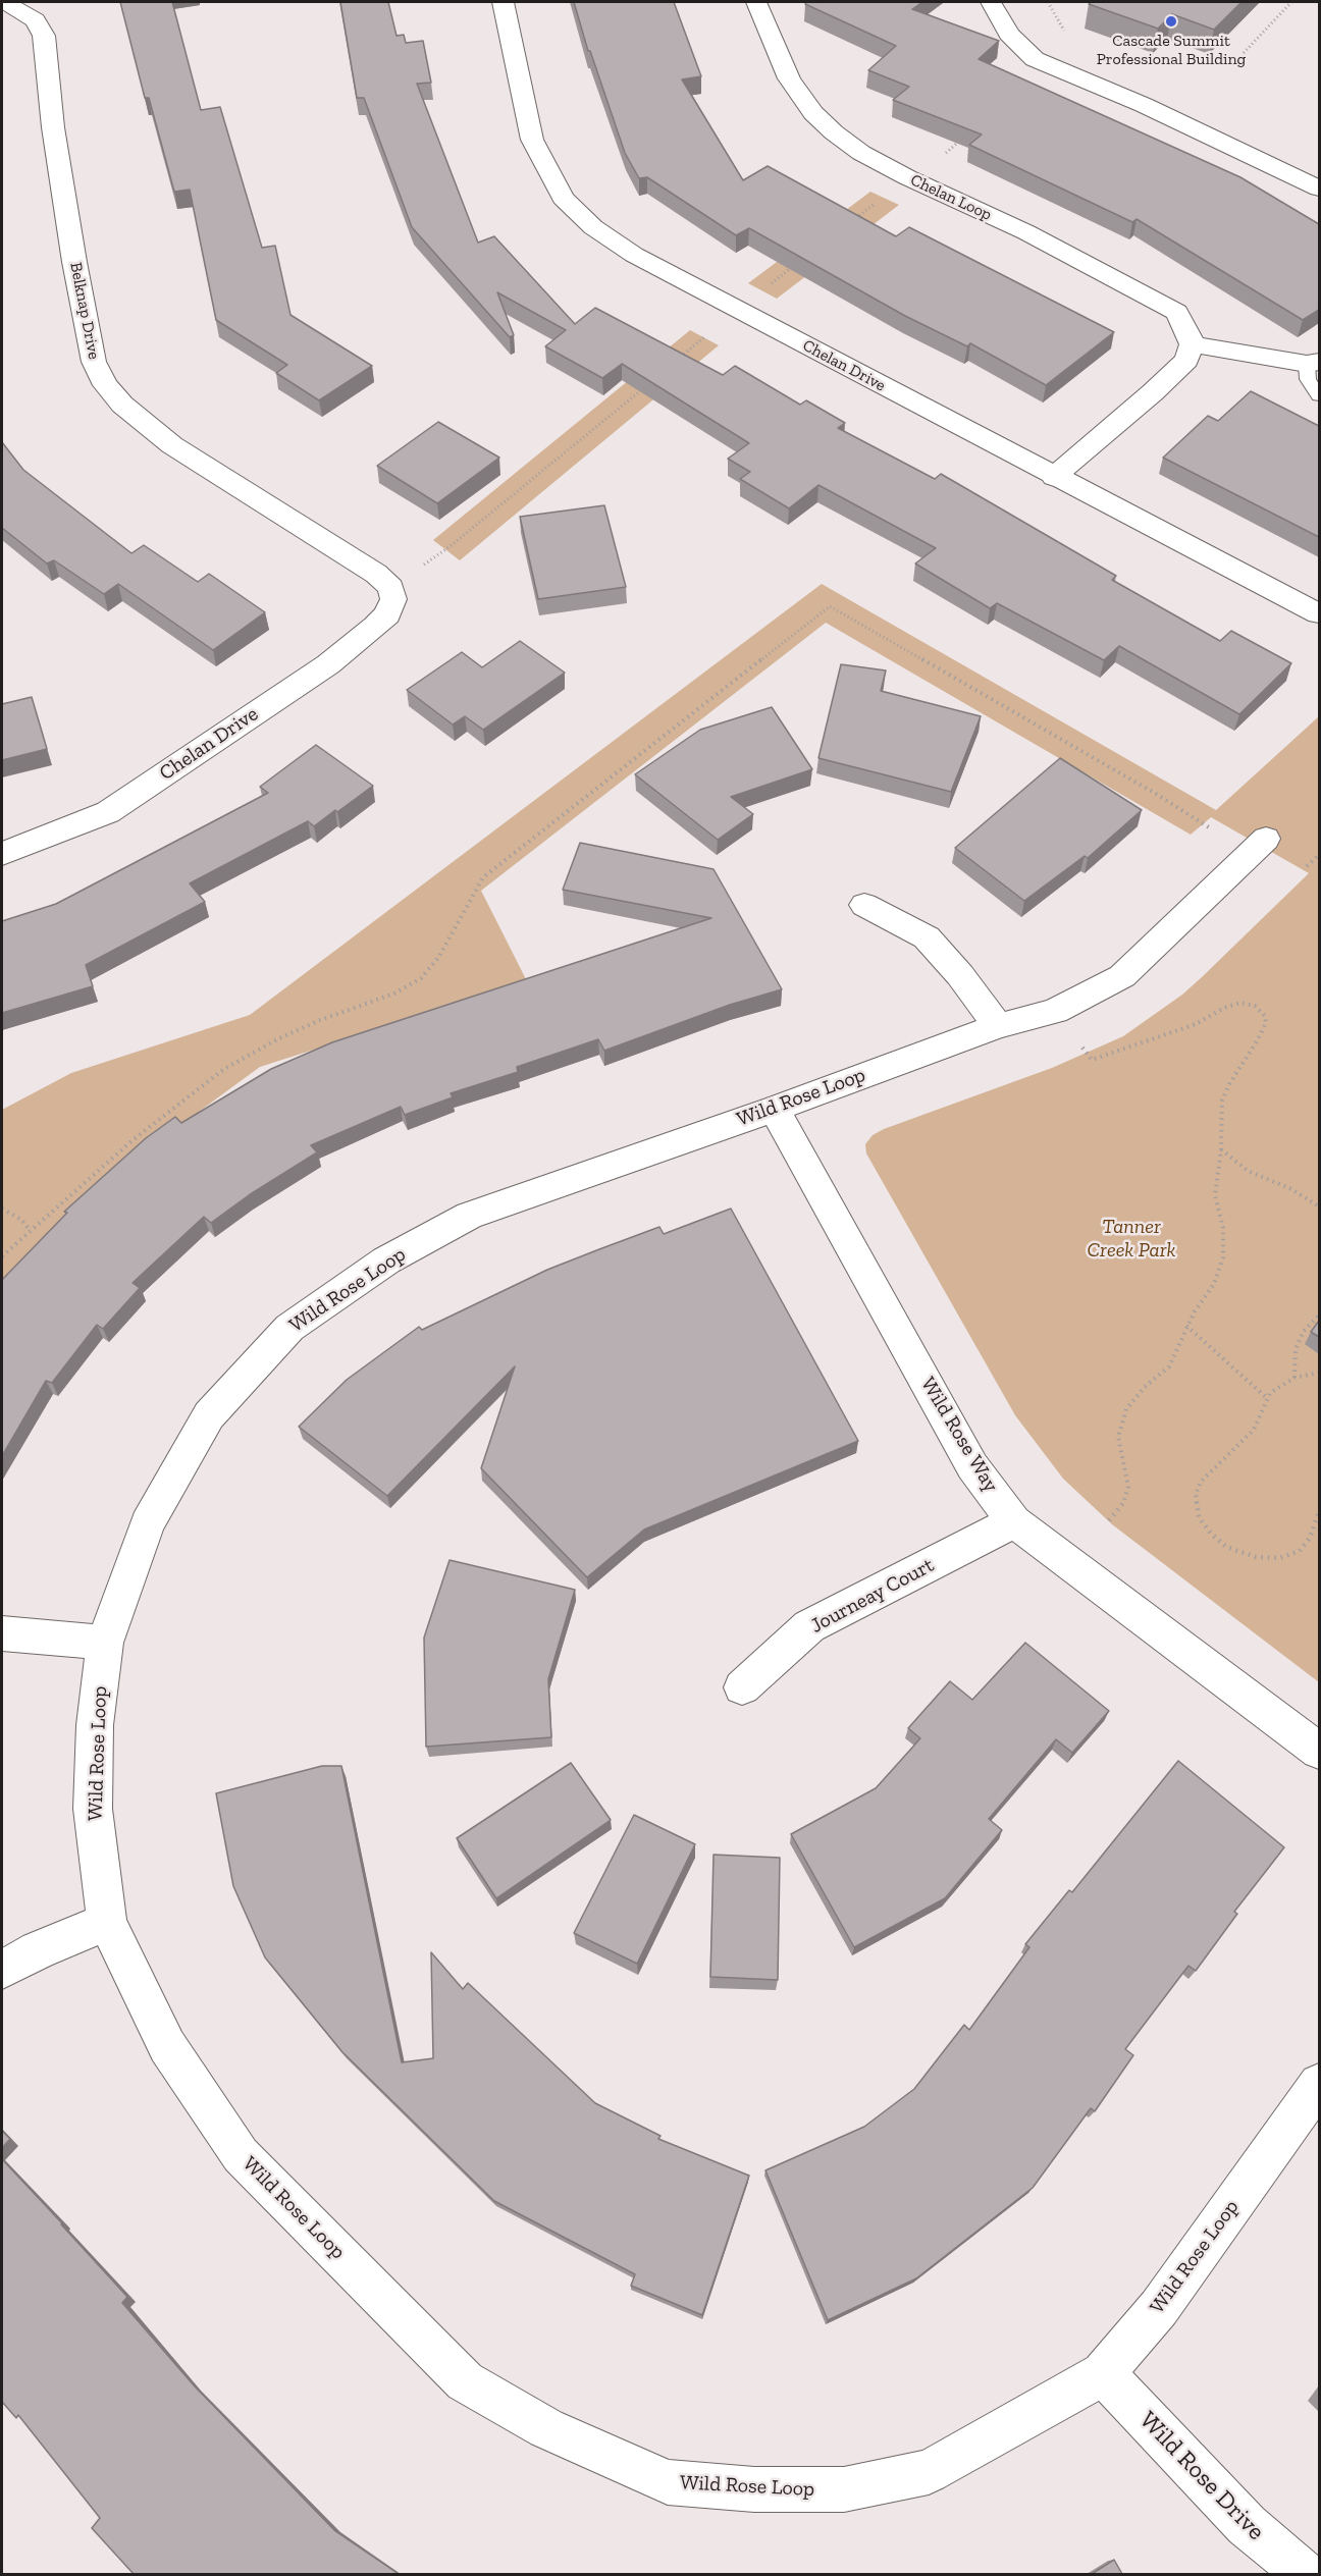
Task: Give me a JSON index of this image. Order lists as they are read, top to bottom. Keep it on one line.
{"streets":{"street":["Chelan Loop","Belknap Drive","Chelan Drive","Wild Rose Loop","Wild Rose Way","Journeay Court","Wild Rose Drive"]},"crossings":[["Belknap Drive","Chelan Drive"],["Wild Rose Loop","Wild Rose Way"],["Wild Rose Loop","Wild Rose Drive"],["Wild Rose Way","Journeay Court"]],"parks":["Tanner Creek Park"],"places":["Cascade Summit Professional Building"]}
